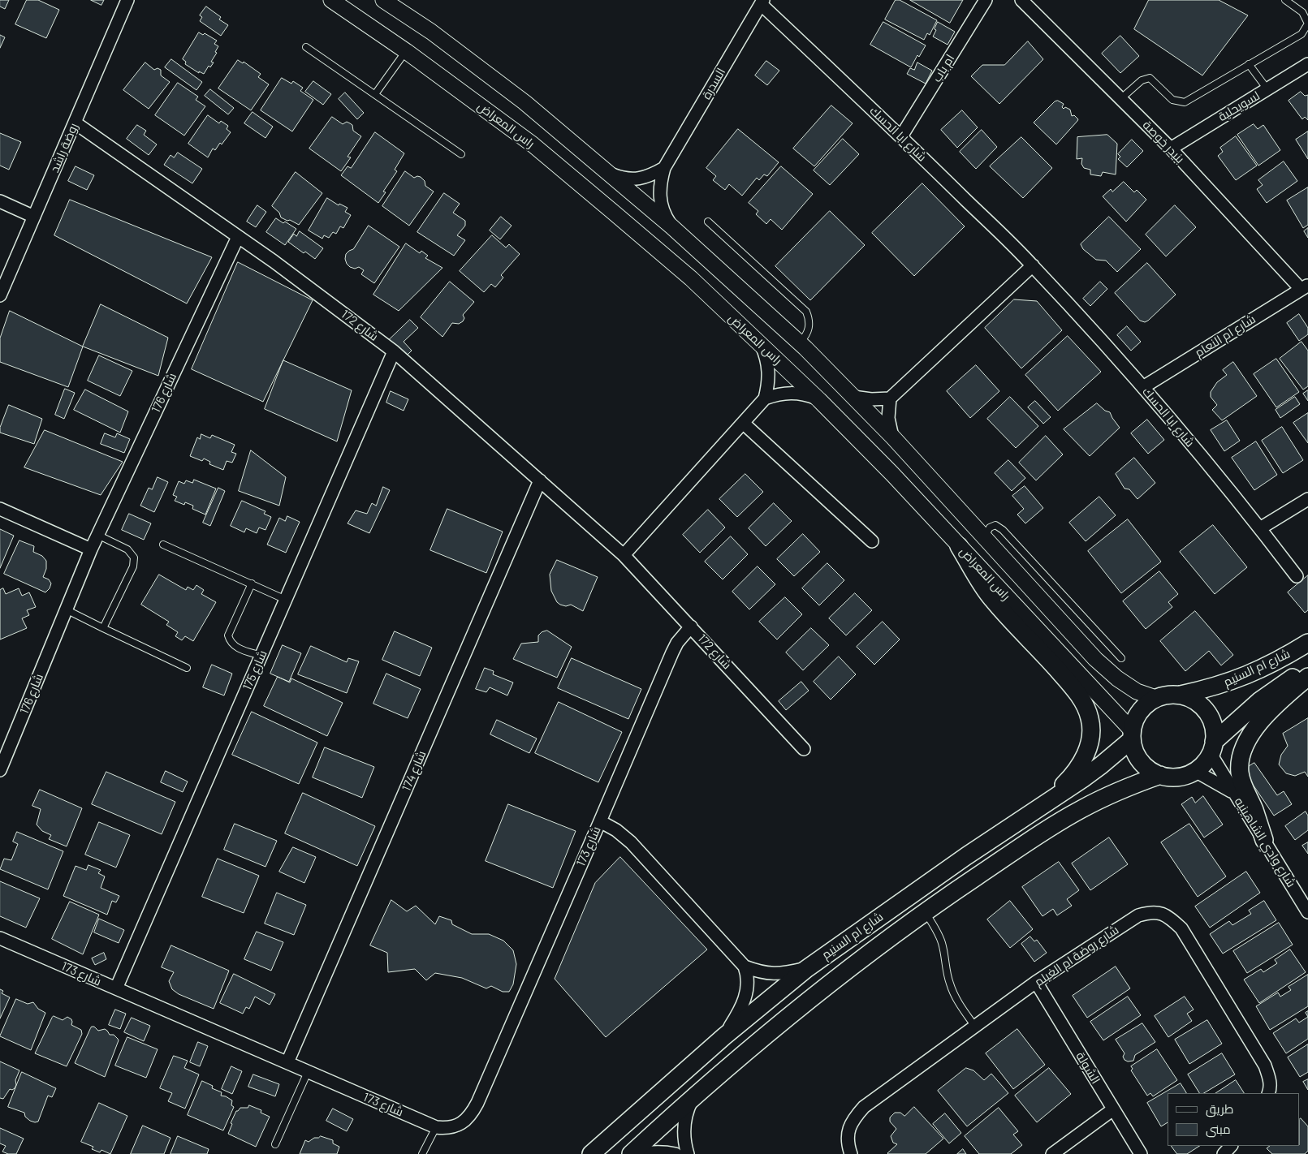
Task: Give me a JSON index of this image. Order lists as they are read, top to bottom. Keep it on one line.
{"streets":{"main road":["شارع ام السنيم"],"street":["ام باب","السدرة","لسويحلية","راس المعراض","شارع ابا الحسك","بنيدر خوصة","روضة راشد","شارع 172","شارع ام النعام","شارع 176","شارع 175","شارع 174","شارع وادي الشاهينيه","شارع 173","شارع روضة ام الغيلم","الشولة"]},"crossings":[["ام باب","شارع ابا الحسك"],["السدرة","راس المعراض"],["السدرة","شارع ابا الحسك"],["لسويحلية","بنيدر خوصة"],["راس المعراض","شارع ام السنيم"],["راس المعراض","شارع وادي الشاهينيه"],["شارع ابا الحسك","شارع ام النعام"],["بنيدر خوصة","شارع ام النعام"],["روضة راشد","شارع 172"],["شارع 172","شارع 176"],["شارع 172","شارع 175"],["شارع 172","شارع 174"],["شارع 172","شارع 173"],["شارع ام السنيم","شارع وادي الشاهينيه"],["شارع ام السنيم","شارع 173"],["شارع 175","شارع 173"],["شارع 174","شارع 173"],["شارع روضة ام الغيلم","الشولة"]],"legend":["طريق","مبنى"]}
